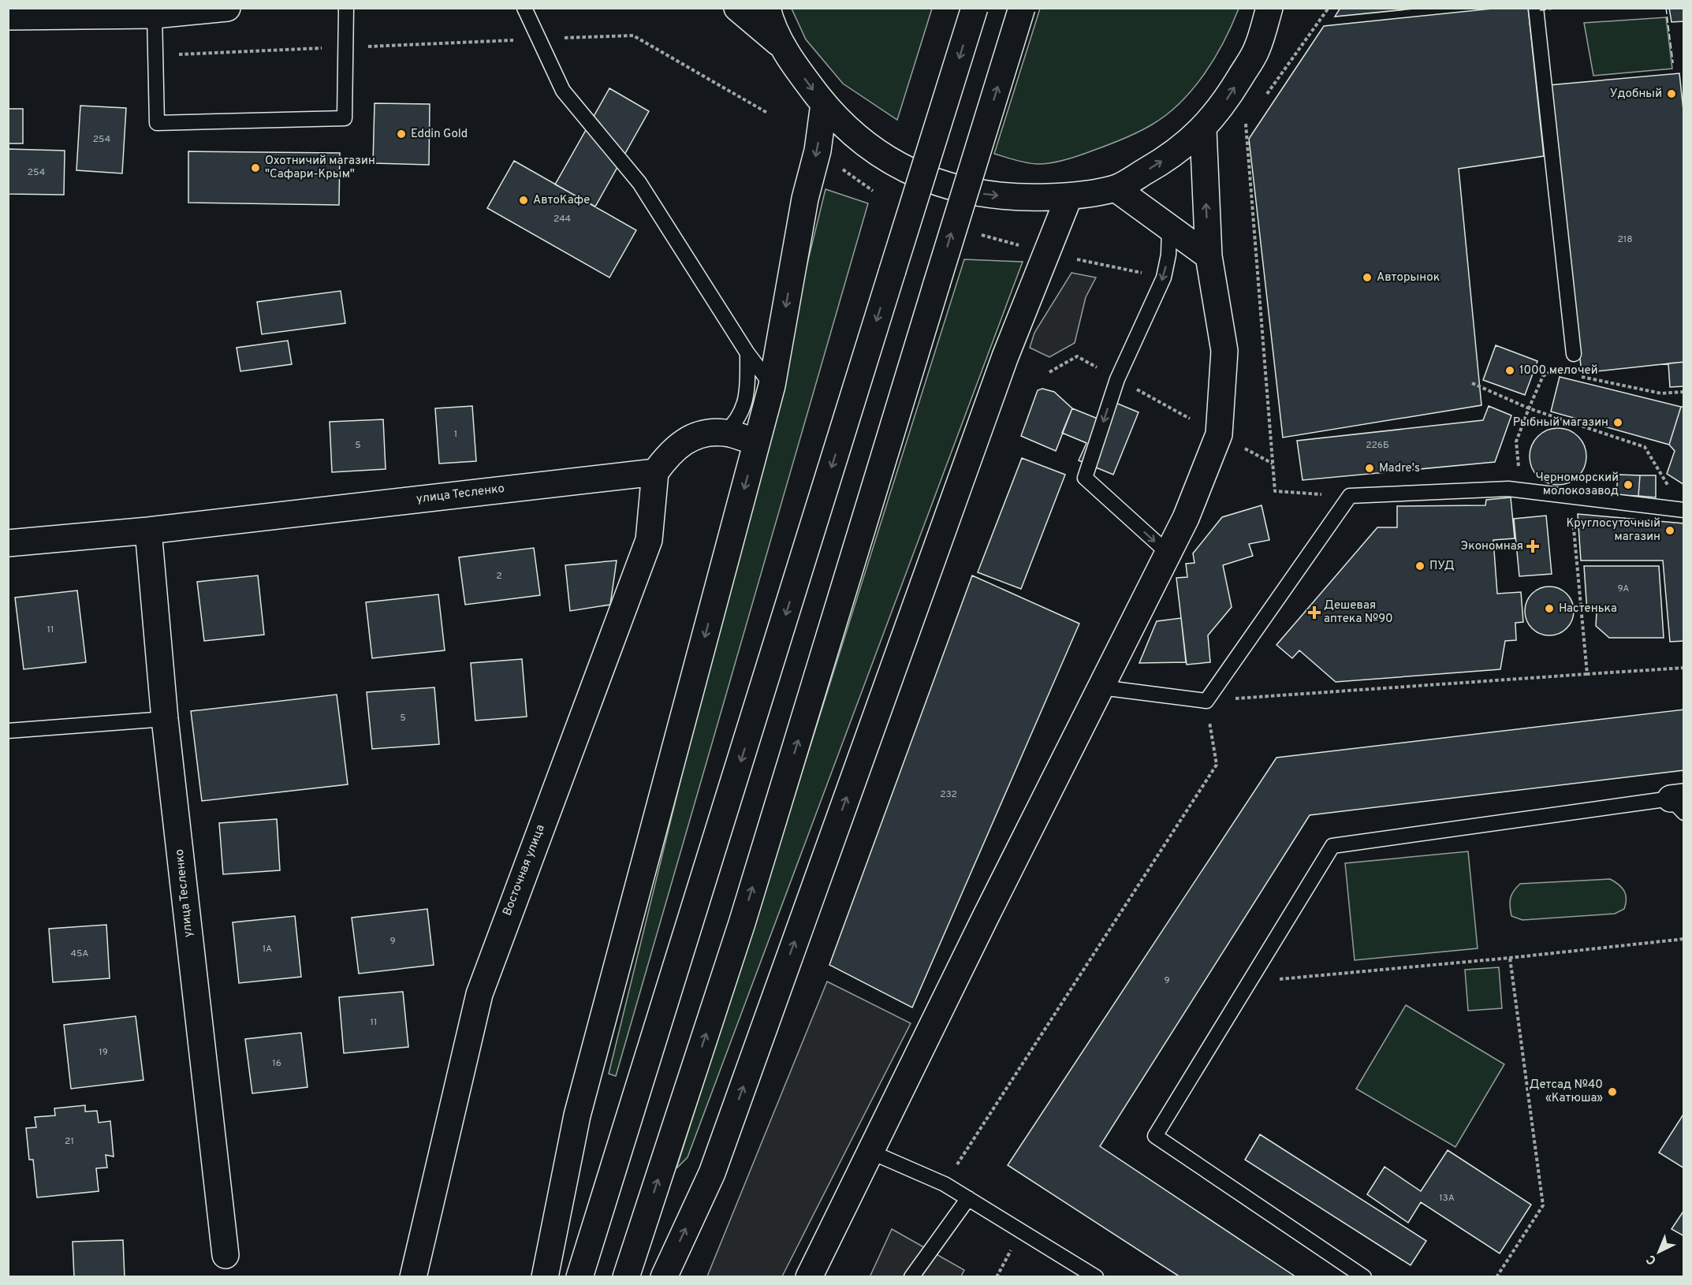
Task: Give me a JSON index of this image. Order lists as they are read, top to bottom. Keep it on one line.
{"streets":{"main road":["улица Тесленко","Восточная улица"]},"crossings":[["улица Тесленко","Восточная улица"]],"places":{"other":["Удобный","Eddin Gold","Охотничий магазин \"Сафари-Крым\"","АвтоКафе","Авторынок","1000 мелочей","Рыбный магазин","Madre's","Черноморский молокозавод","Круглосуточный магазин","ПУД","Настенька","Детсад №40 «Катюша»"],"health":["Экономная","Дешевая аптека №90"]},"house_numbers":["254","254","244","218","1","5","226Б","2","9А","11","5","232","9","1А","45А","9","11","19","16","21","13А"],"north":"bottom left"}
